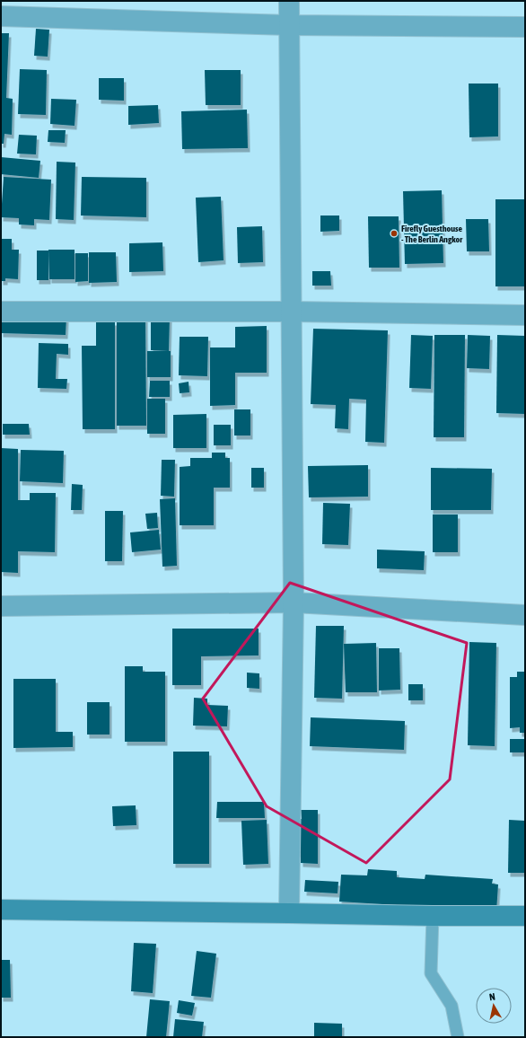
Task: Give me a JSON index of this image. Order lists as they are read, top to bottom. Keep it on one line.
{"places":["Firefly Guesthouse - The Berlin Angkor"],"north":"top"}
